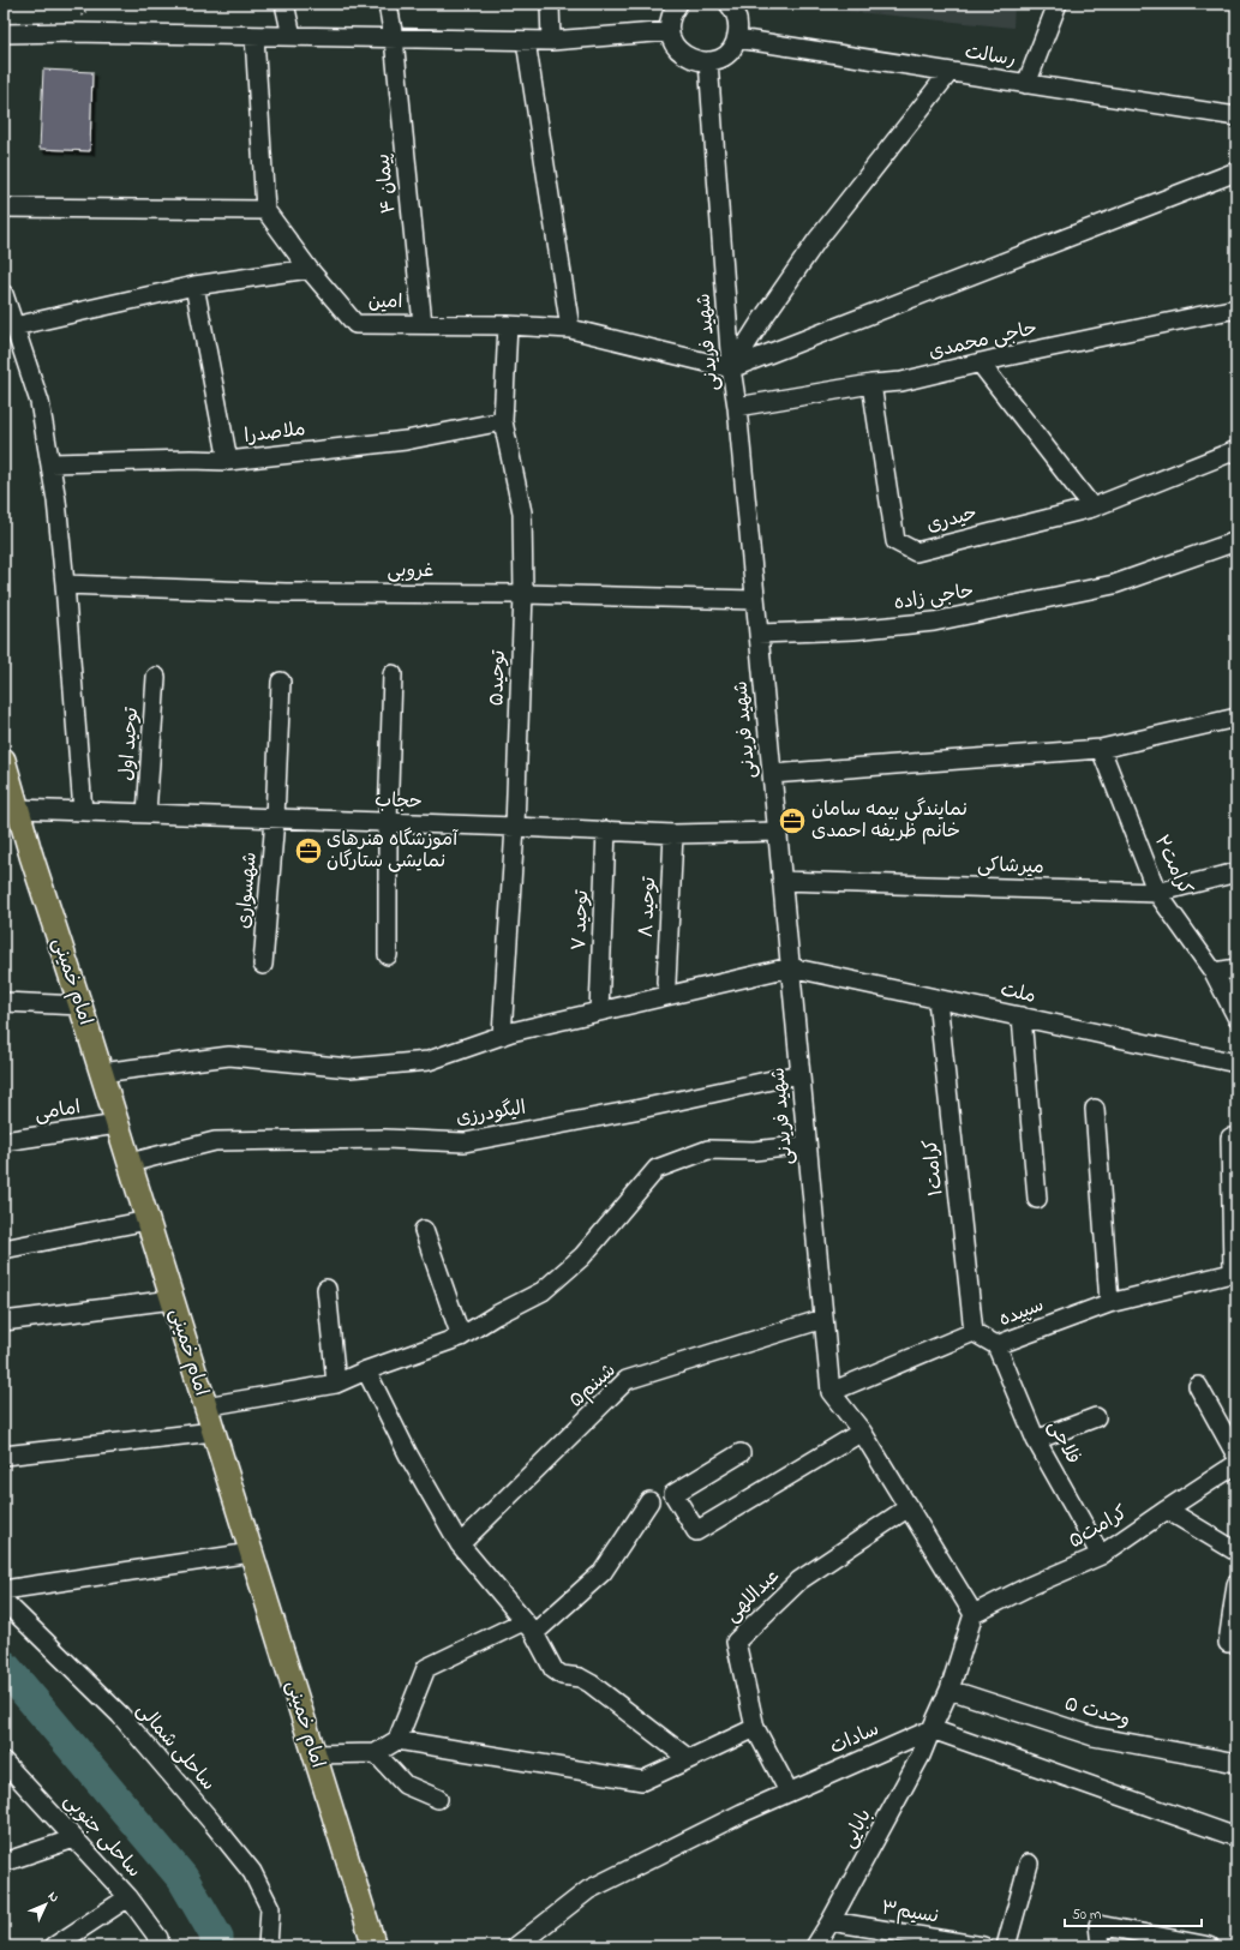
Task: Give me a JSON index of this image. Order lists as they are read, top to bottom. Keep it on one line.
{"streets":{"main road":["امام خمینی"],"street":["رسالت","پیمان ۴","امین","حاجی محمدی","شهید فریدنی","ملاصدرا","حیدری","غروبی","حاجی زاده","توحید۵","توحید اول","حجاب","کرامت۲","میرشاکی","شهسواری","توحید ۸","توحید ۷","ملت","امامی","الیگودرزی","کرامت۱","سپیده","شبنم۵","فلاحی","کرامت۵","عبداللهی","وحدت ۵","سادات","ساحلی شمالی","بابایی","ساحلی جنوبی","نسیم۳"]},"crossings":[["پیمان ۴","امین"],["امین","شهید فریدنی"],["امین","توحید۵"],["حاجی محمدی","شهید فریدنی"],["حاجی محمدی","حیدری"],["شهید فریدنی","غروبی"],["شهید فریدنی","حاجی زاده"],["شهید فریدنی","حجاب"],["شهید فریدنی","میرشاکی"],["شهید فریدنی","ملت"],["شهید فریدنی","الیگودرزی"],["شهید فریدنی","شبنم۵"],["ملاصدرا","توحید۵"],["غروبی","توحید۵"],["توحید۵","حجاب"],["توحید اول","حجاب"],["حجاب","شهسواری"],["حجاب","توحید ۸"],["حجاب","توحید ۷"],["حجاب","امام خمینی"],["کرامت۲","میرشاکی"],["امام خمینی","امامی"],["امام خمینی","الیگودرزی"],["ملت","کرامت۱"],["کرامت۱","سپیده"],["سپیده","فلاحی"],["فلاحی","کرامت۵"],["کرامت۵","بابایی"],["عبداللهی","سادات"],["وحدت ۵","بابایی"],["سادات","بابایی"],["بابایی","نسیم۳"]],"places":{"office":["نمایندگی بیمه سامان خانم ظریفه احمدی","آموزشگاه هنرهای نمایشی ستارگان"]},"scale_bar":"50 m","north":"top right"}
